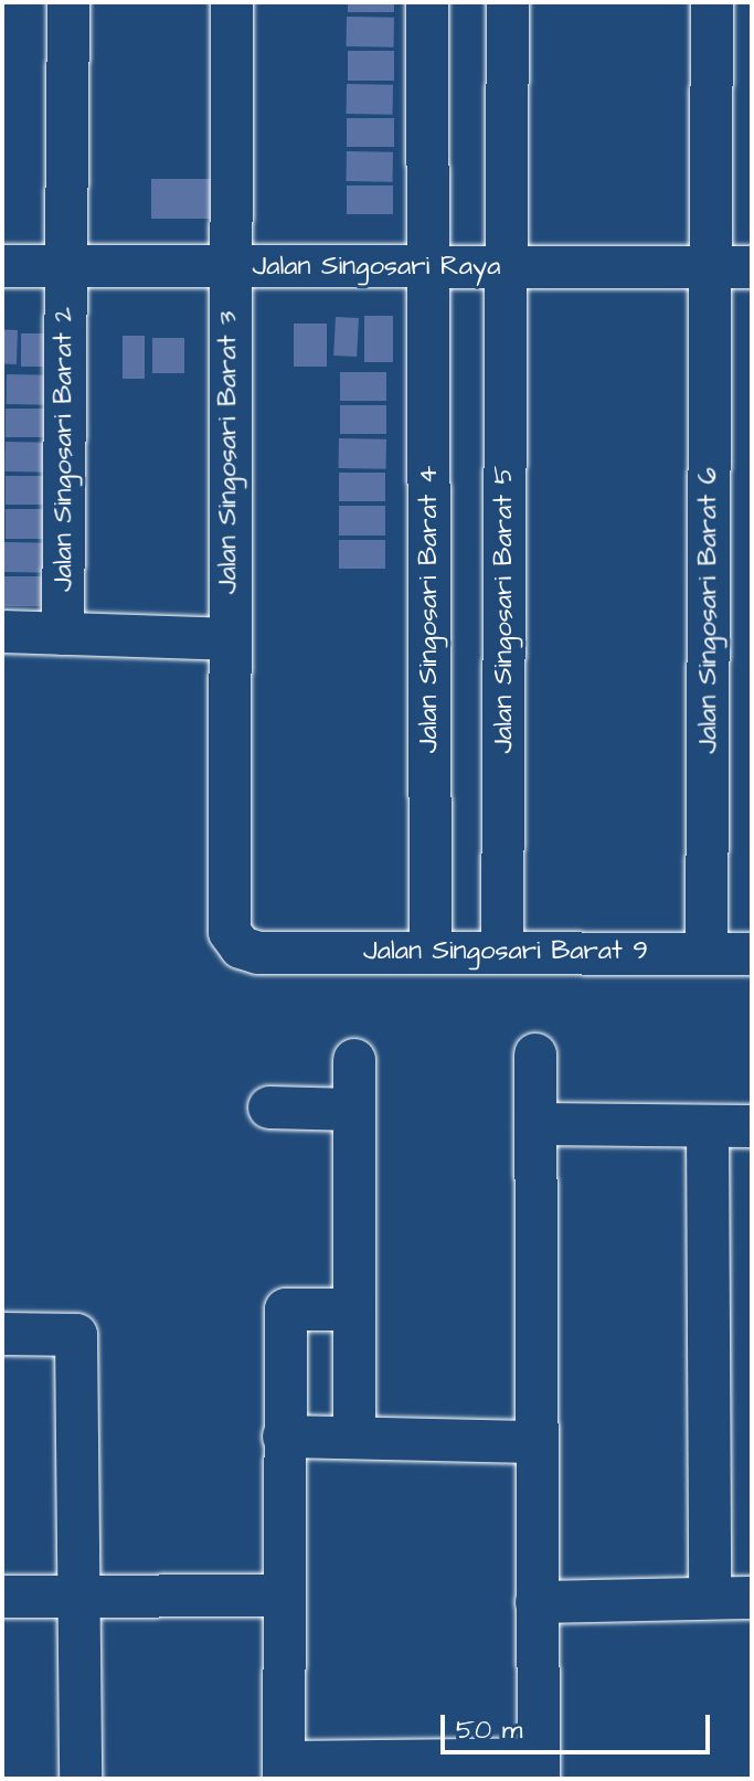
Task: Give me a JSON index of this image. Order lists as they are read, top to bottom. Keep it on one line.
{"streets":{"street":["Jalan Singosari Raya","Jalan Singosari Barat 2","Jalan Singosari Barat 3","Jalan Singosari Barat 4","Jalan Singosari Barat 5","Jalan Singosari Barat 6","Jalan Singosari Barat 9"]},"crossings":[["Jalan Singosari Raya","Jalan Singosari Barat 2"],["Jalan Singosari Raya","Jalan Singosari Barat 3"],["Jalan Singosari Raya","Jalan Singosari Barat 4"],["Jalan Singosari Raya","Jalan Singosari Barat 5"],["Jalan Singosari Raya","Jalan Singosari Barat 6"],["Jalan Singosari Barat 3","Jalan Singosari Barat 9"],["Jalan Singosari Barat 4","Jalan Singosari Barat 9"],["Jalan Singosari Barat 5","Jalan Singosari Barat 9"],["Jalan Singosari Barat 6","Jalan Singosari Barat 9"]],"scale_bar":"50 m"}
